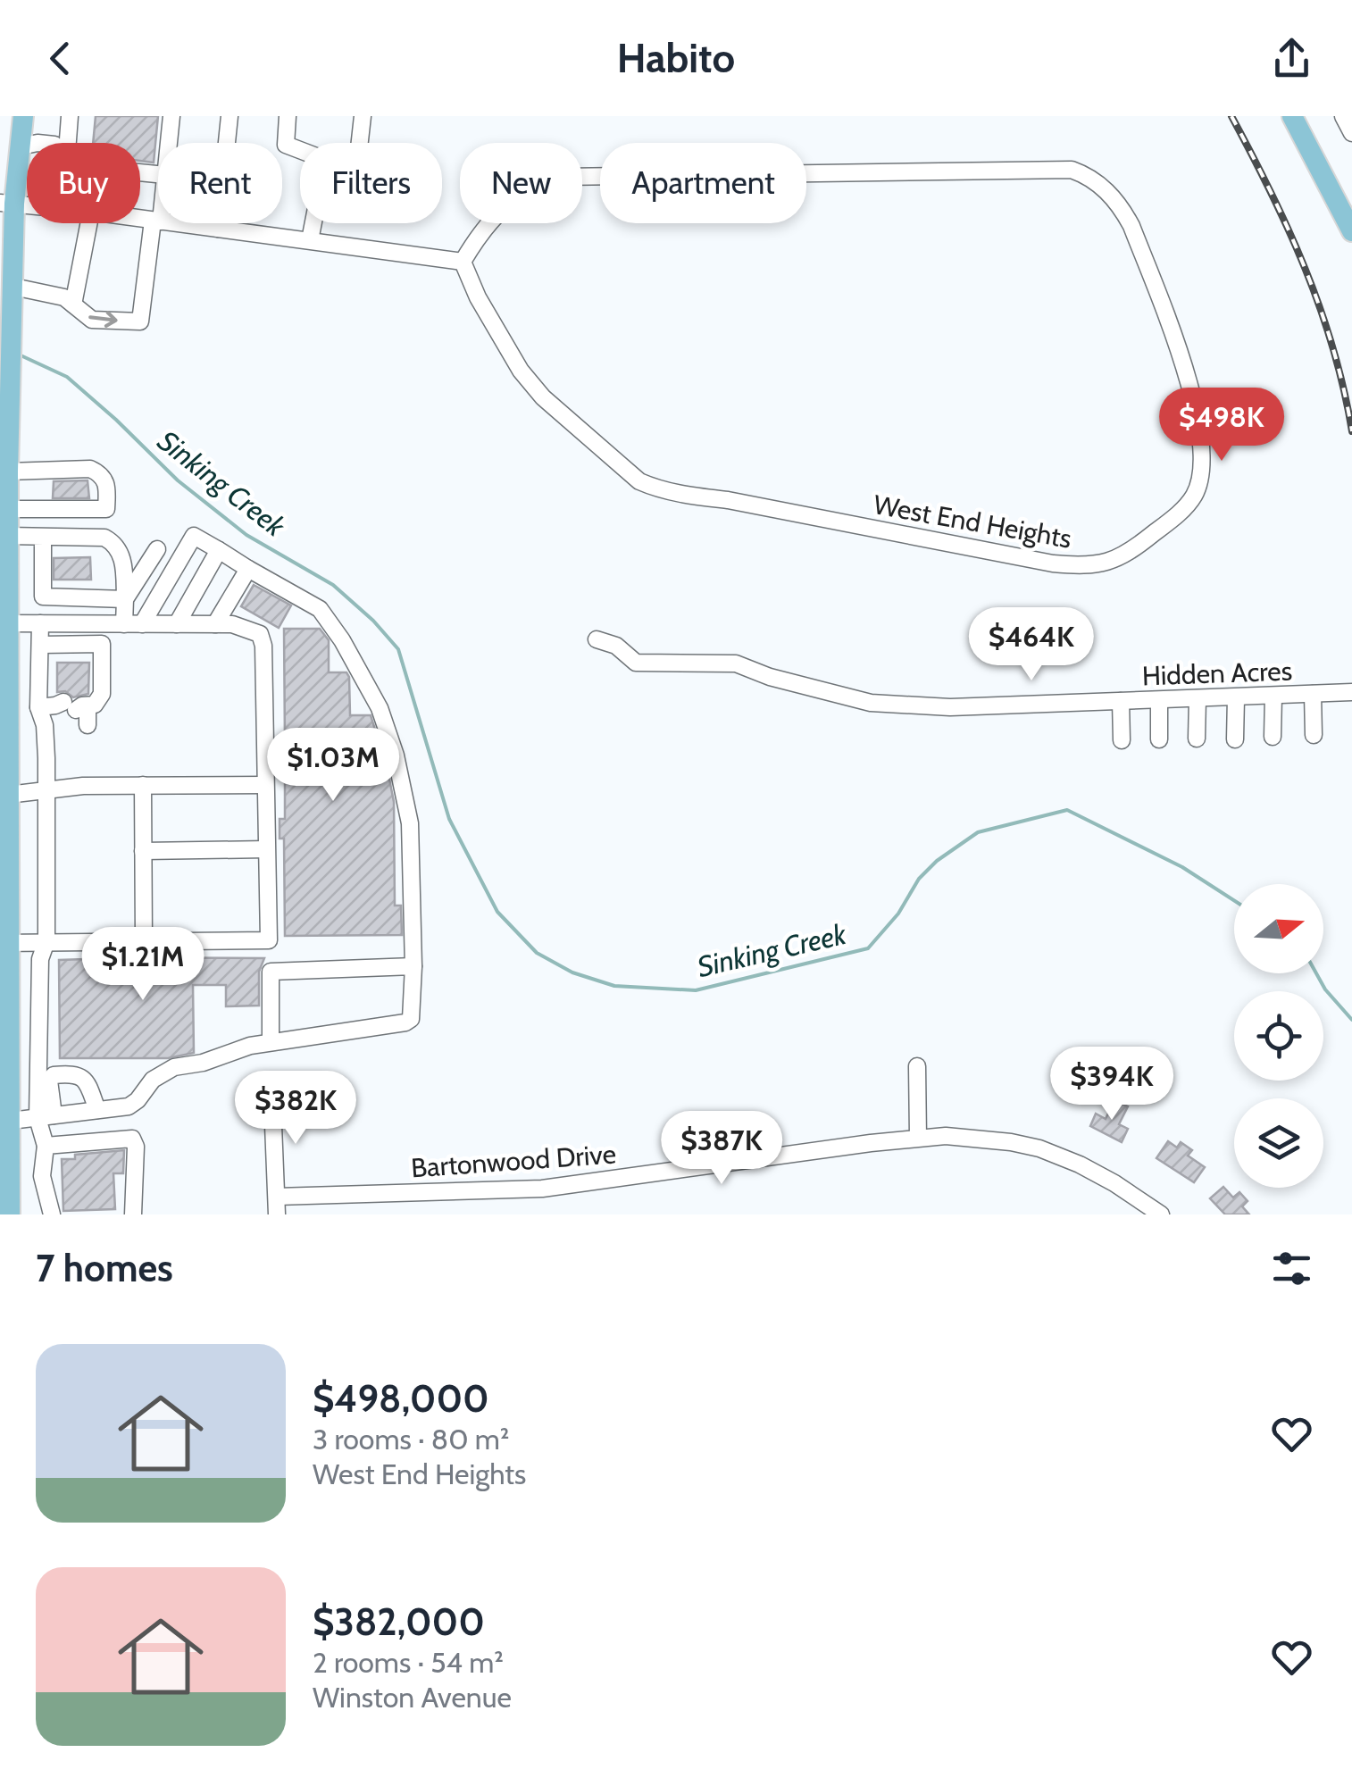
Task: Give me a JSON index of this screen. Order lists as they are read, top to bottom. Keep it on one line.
{"streets":{"street":["West End Heights","Hidden Acres","Bartonwood Drive"]},"water":["Sinking Creek"],"north":"right","page":{"header":"Habito","chip":["Buy","Rent","Filters","New","Apartment"],"price":["$498K","$464K","$1.03M","$1.21M","$394K","$382K","$387K"],"heading":"7 homes","list":[{"name":"$498,000","note":"3 rooms · 80 m² · West End Heights"},{"name":"$382,000","note":"2 rooms · 54 m² · Winston Avenue"}]}}
